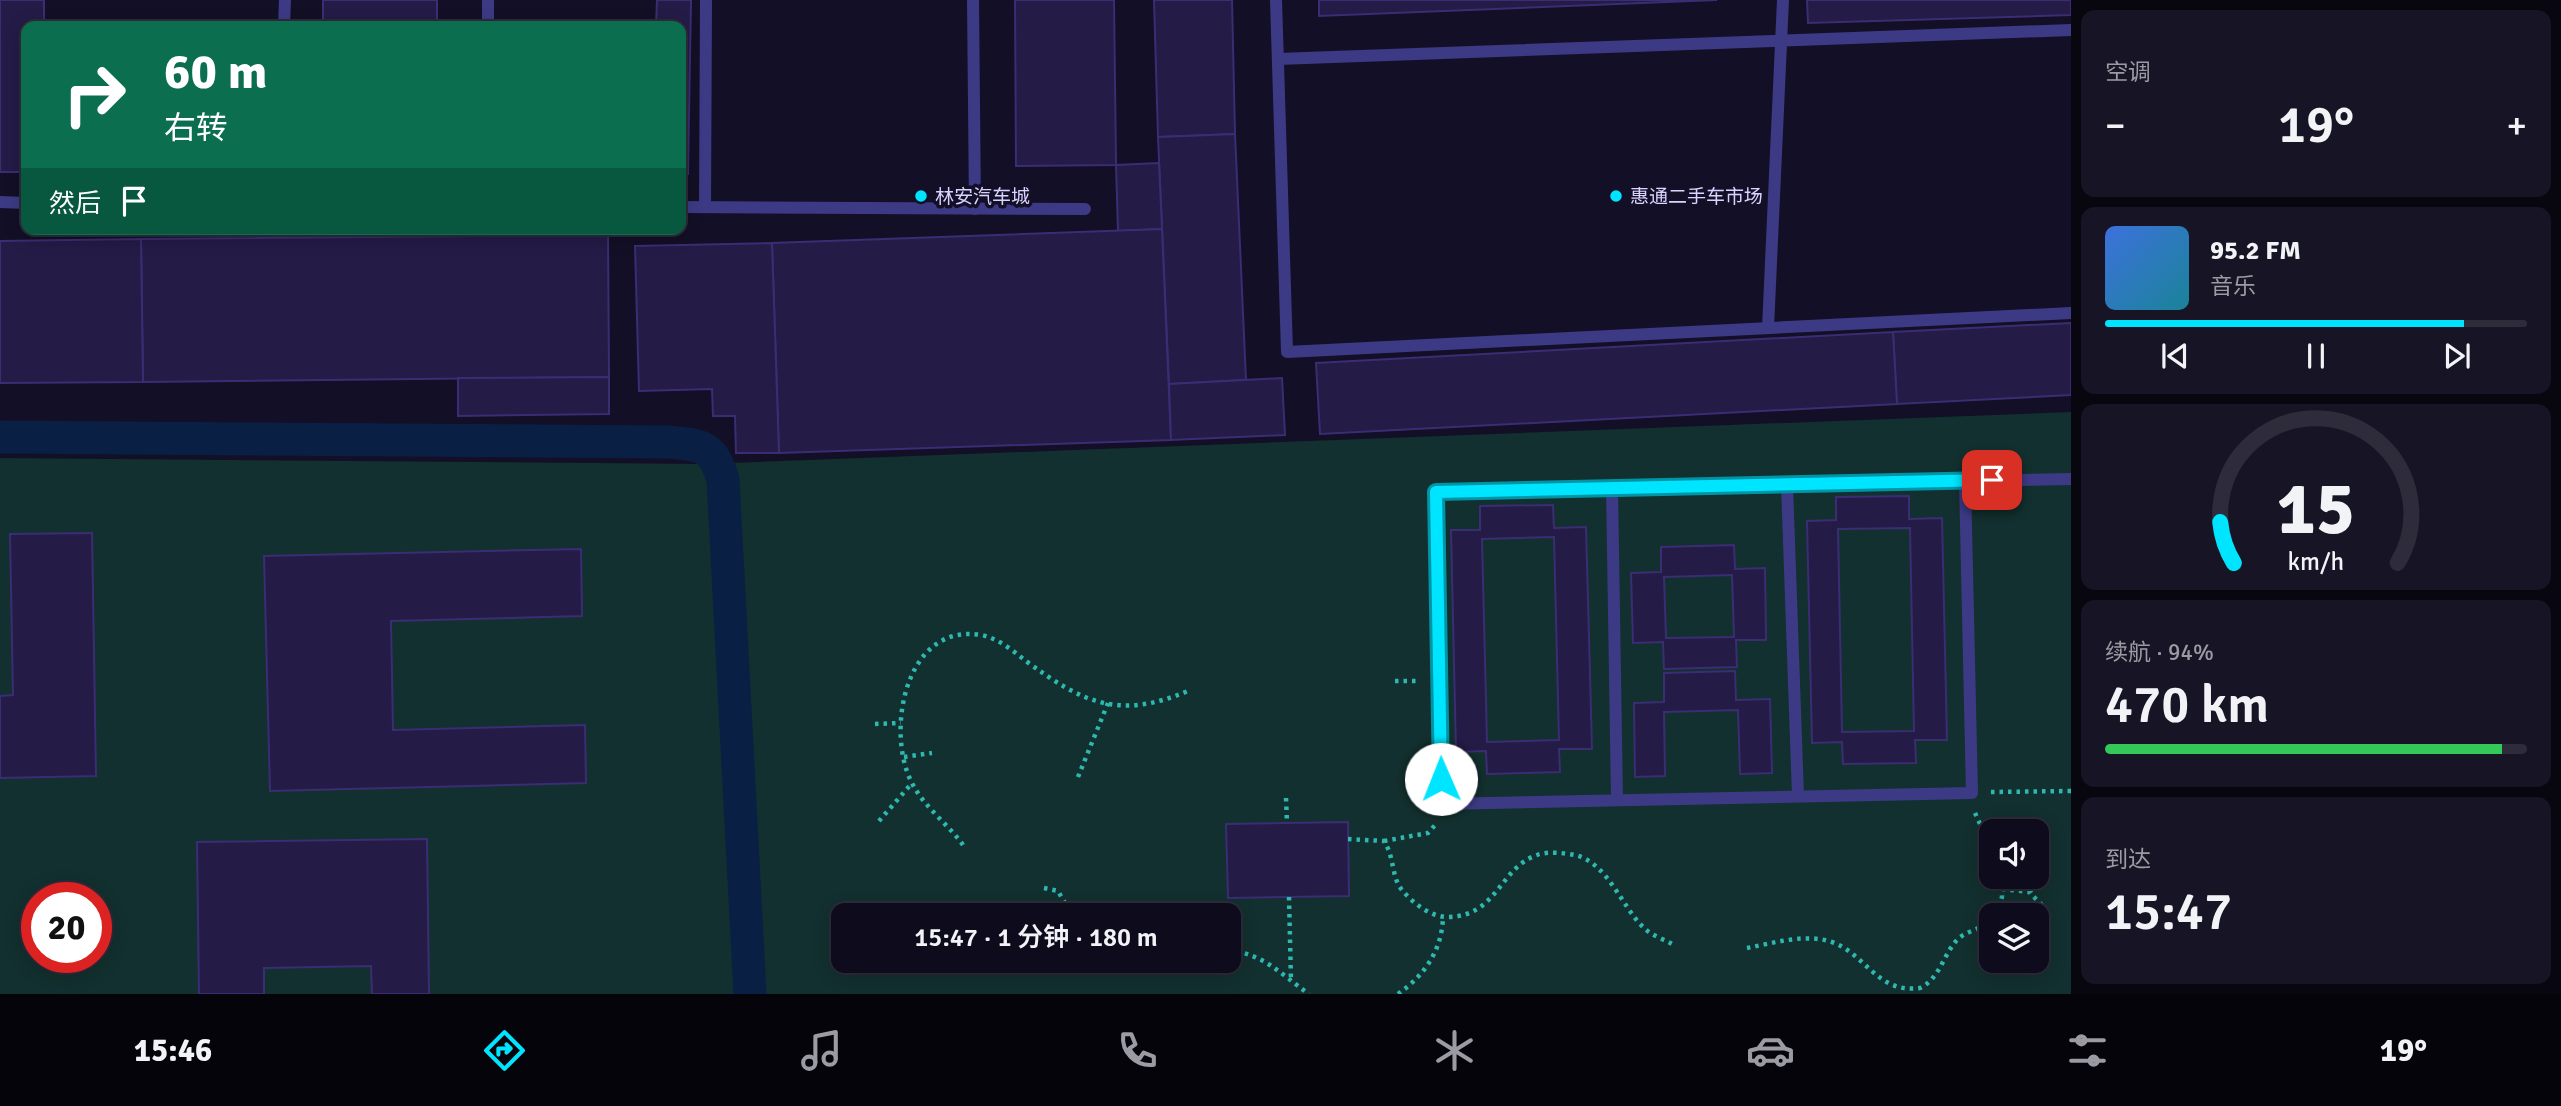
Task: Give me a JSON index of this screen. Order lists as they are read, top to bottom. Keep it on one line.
{"places":["林安汽车城","惠通二手车市场"],"page":{"tile":["空调",["续航 · 94%","470 km"],["到达","15:47"]],"turn":["60 m","右转"],"heat":["−","19°","+"],"then":"然后","song":["95.2 FM","音乐"],"limit":"20","trip":"15:47 · 1 分钟 · 180 m","tabs":["15:46","19°"],"gauge":["15","km/h"]}}
